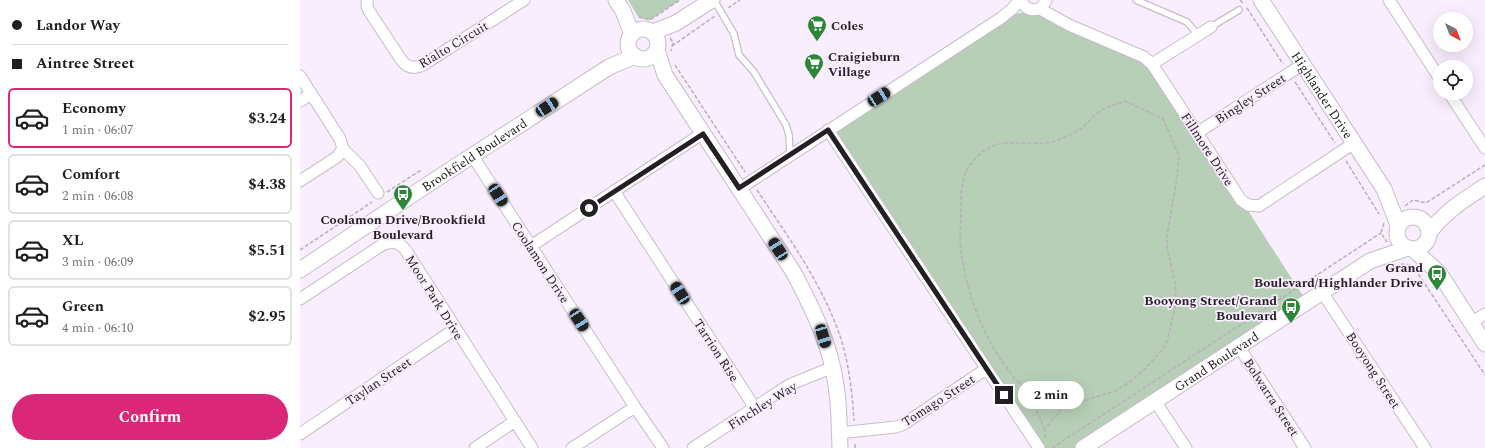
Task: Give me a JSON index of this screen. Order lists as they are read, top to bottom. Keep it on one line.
{"streets":{"street":["Rialto Circuit","Highlander Drive","Bingley Street","Fillmore Drive","Brookfield Boulevard","Coolamon Drive","Moor Park Drive","Tarrion Rise","Grand Boulevard","Booyong Street","Taylan Street","Bolwarra Street","Tomago Street","Finchley Way"]},"crossings":[["Highlander Drive","Bingley Street"],["Highlander Drive","Fillmore Drive"],["Highlander Drive","Grand Boulevard"],["Bingley Street","Fillmore Drive"],["Brookfield Boulevard","Coolamon Drive"],["Moor Park Drive","Taylan Street"],["Tarrion Rise","Finchley Way"],["Grand Boulevard","Booyong Street"],["Grand Boulevard","Bolwarra Street"]],"places":{"supermarket":["Coles","Craigieburn Village"],"bus stop":["Coolamon Drive/Brookfield Boulevard","Grand Boulevard/Highlander Drive","Booyong Street/Grand Boulevard"]},"north":"bottom right","page":{"banner":["Landor Way","Aintree Street"],"list":[{"name":"Economy","note":"1 min · 06:07","value":"$3.24"},{"name":"Comfort","note":"2 min · 06:08","value":"$4.38"},{"name":"XL","note":"3 min · 06:09","value":"$5.51"},{"name":"Green","note":"4 min · 06:10","value":"$2.95"}],"bubble":"2 min","buttons":"Confirm"}}
